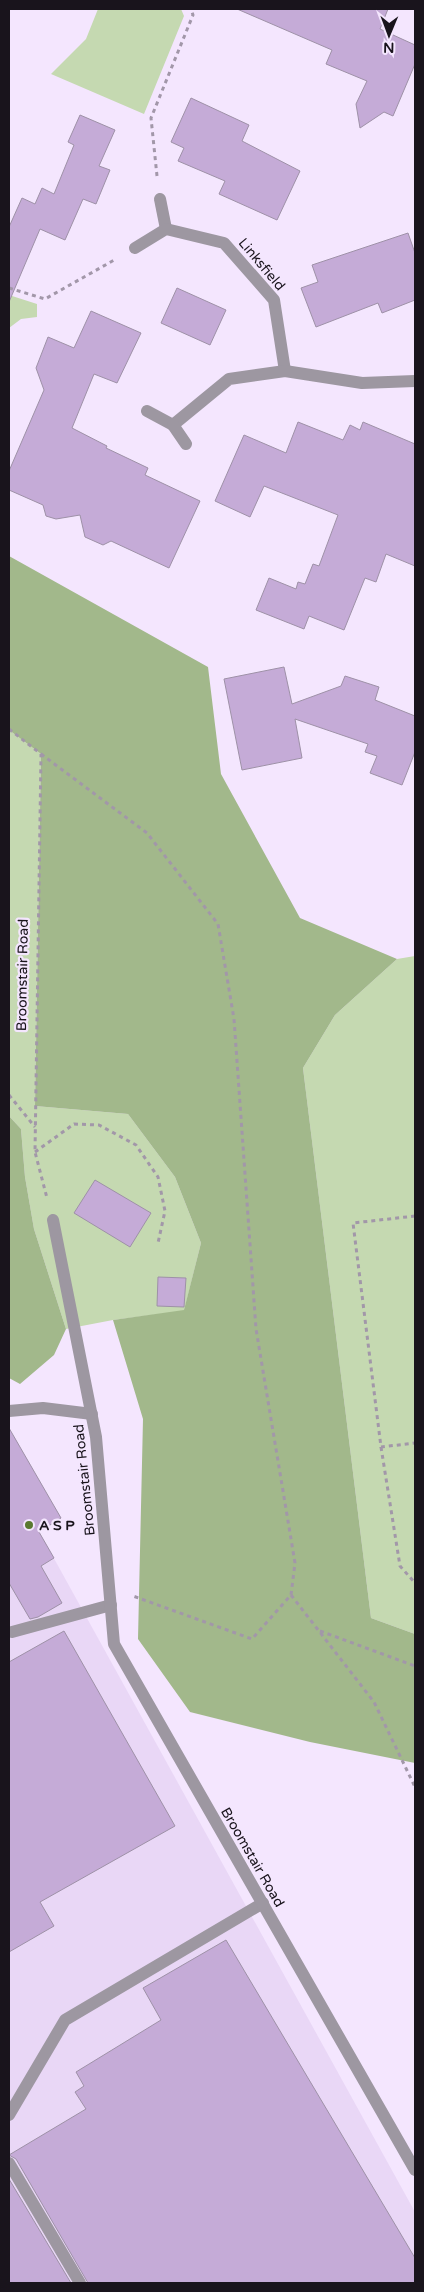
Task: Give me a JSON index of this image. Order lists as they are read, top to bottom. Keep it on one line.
{"streets":{"street":["Linksfield","Broomstair Road"]},"places":["A S P"],"north":"bottom"}
